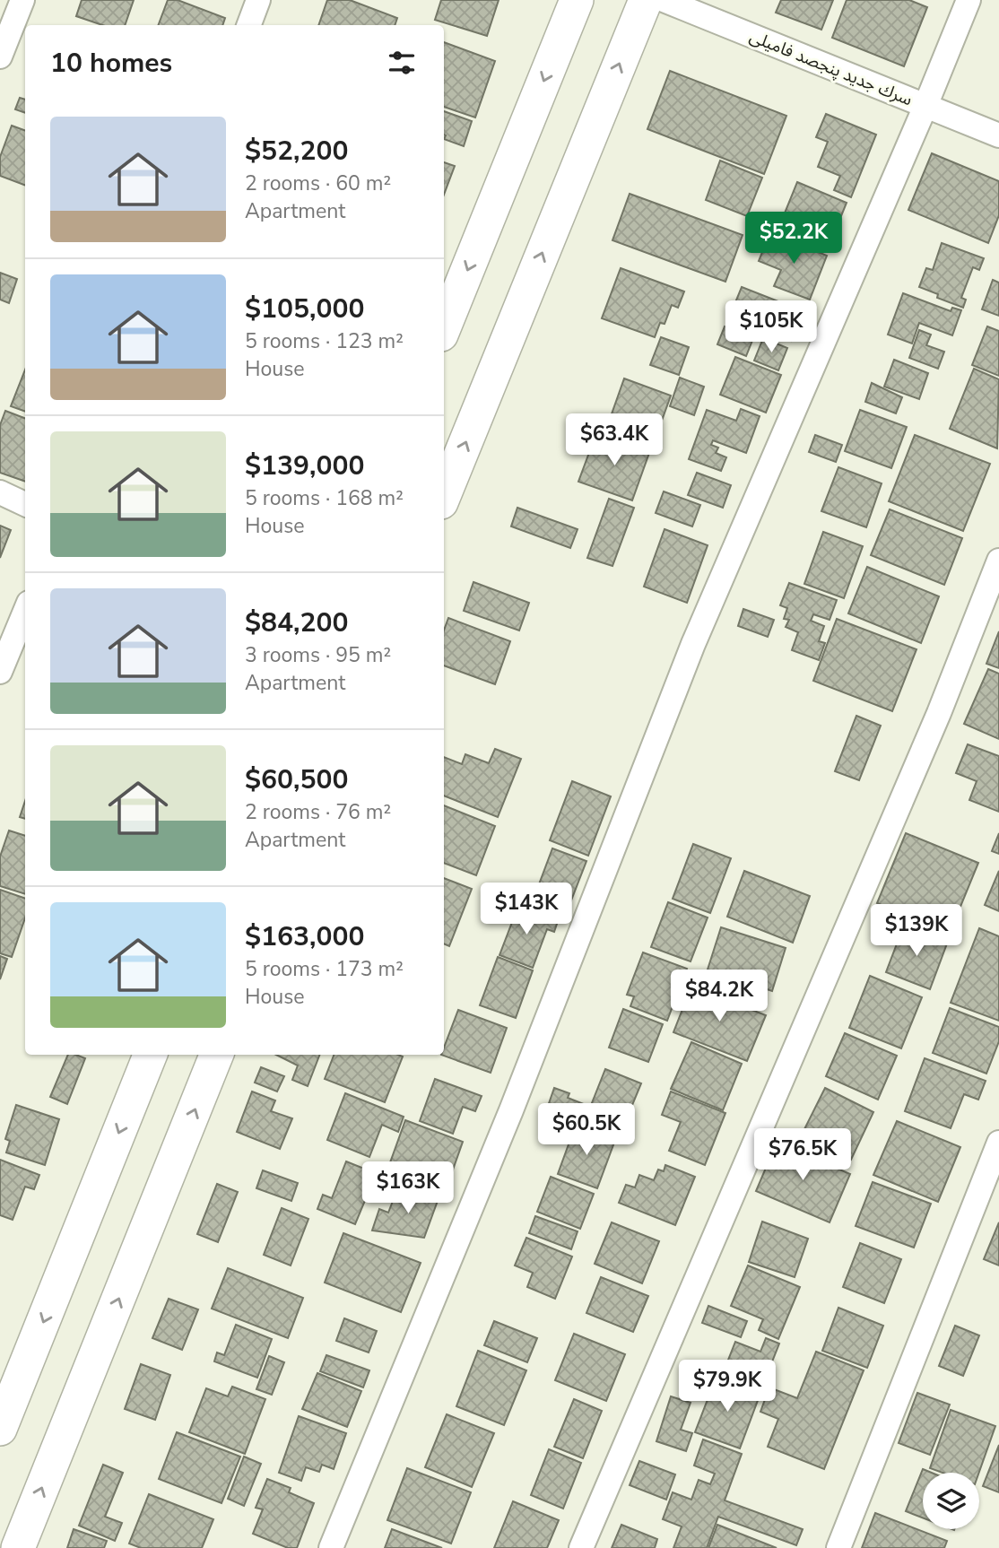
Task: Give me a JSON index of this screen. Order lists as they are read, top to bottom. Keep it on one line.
{"streets":{"street":["سرك جدید پنجصد فامیلی"]},"page":{"heading":"10 homes","list":[{"name":"$52,200","note":"2 rooms · 60 m² · Apartment"},{"name":"$105,000","note":"5 rooms · 123 m² · House"},{"name":"$139,000","note":"5 rooms · 168 m² · House"},{"name":"$84,200","note":"3 rooms · 95 m² · Apartment"},{"name":"$60,500","note":"2 rooms · 76 m² · Apartment"},{"name":"$163,000","note":"5 rooms · 173 m² · House"}],"price":["$52.2K","$105K","$63.4K","$143K","$139K","$84.2K","$60.5K","$76.5K","$163K","$79.9K"]}}
